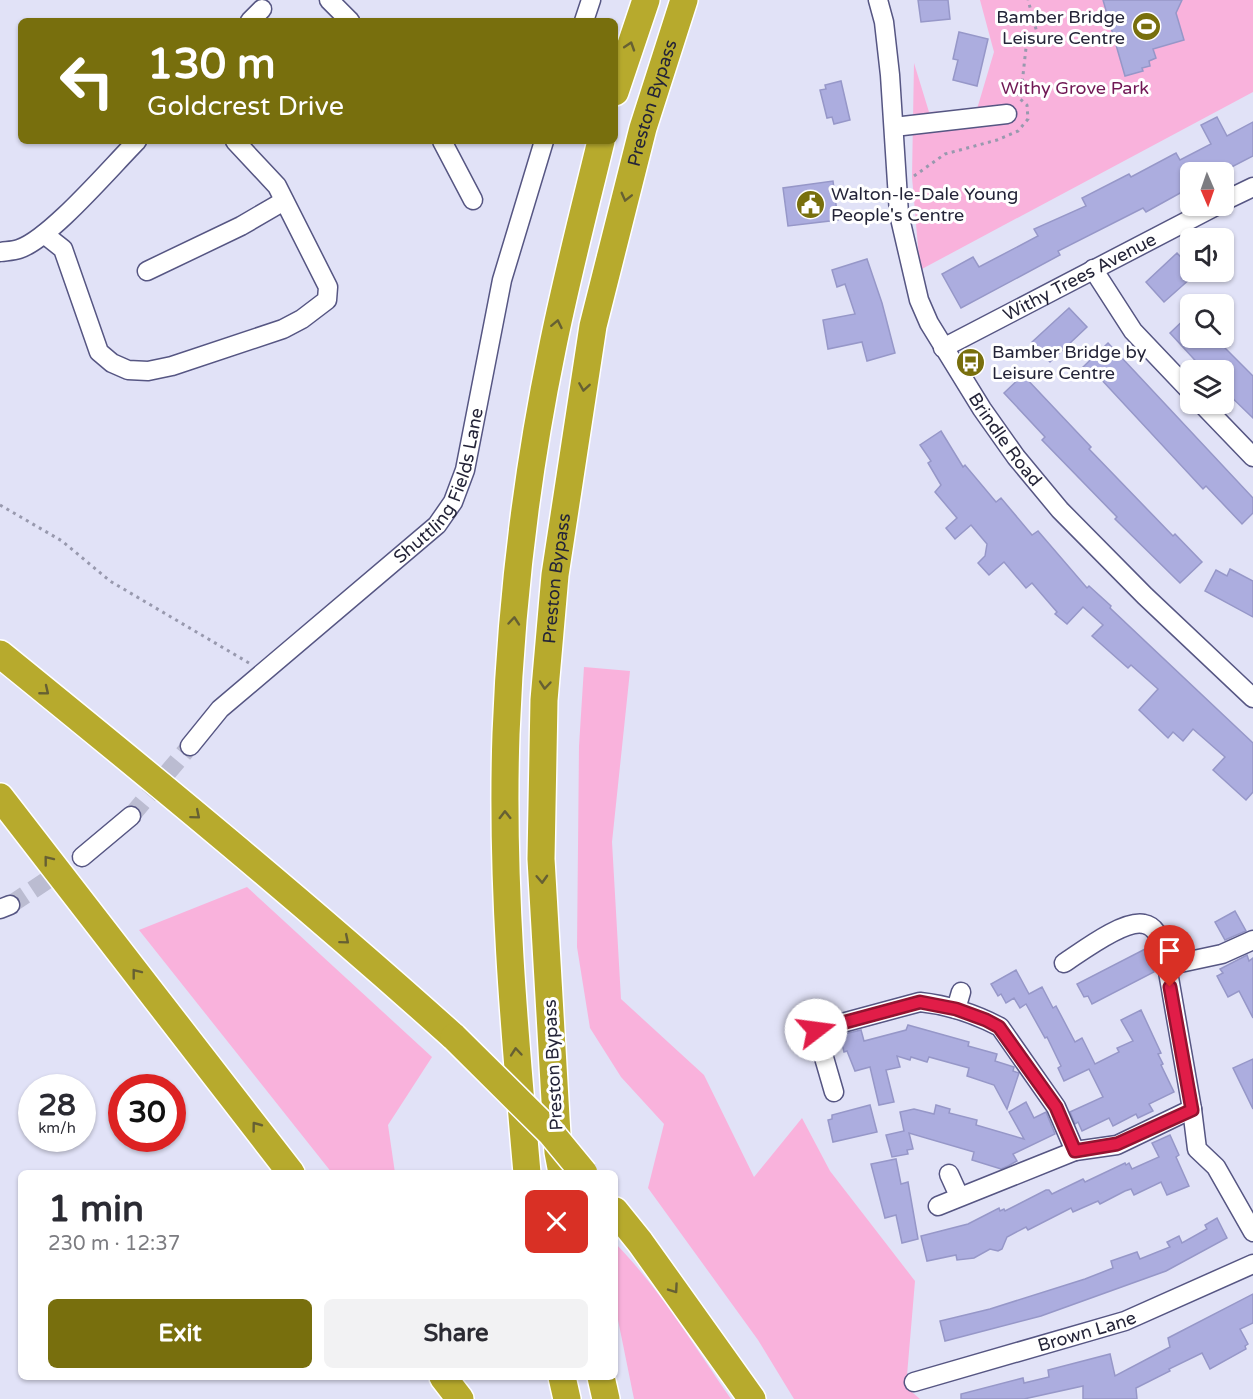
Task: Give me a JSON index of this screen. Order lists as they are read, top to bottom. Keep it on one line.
{"streets":{"highway":["Preston Bypass"],"street":["Withy Trees Avenue","Brindle Road","Shuttling Fields Lane","Brown Lane"]},"crossings":[["Withy Trees Avenue","Brindle Road"]],"parks":["Withy Grove Park"],"places":{"sports":["Bamber Bridge Leisure Centre"],"public building":["Walton-le-Dale Young People's Centre"],"bus stop":["Bamber Bridge by Leisure Centre"]},"north":"bottom","page":{"turn":["130 m","Goldcrest Drive"],"speed":"28 km/h","limit":"30","heading":["1 min","230 m · 12:37"],"buttons":["Exit","Share"]}}
